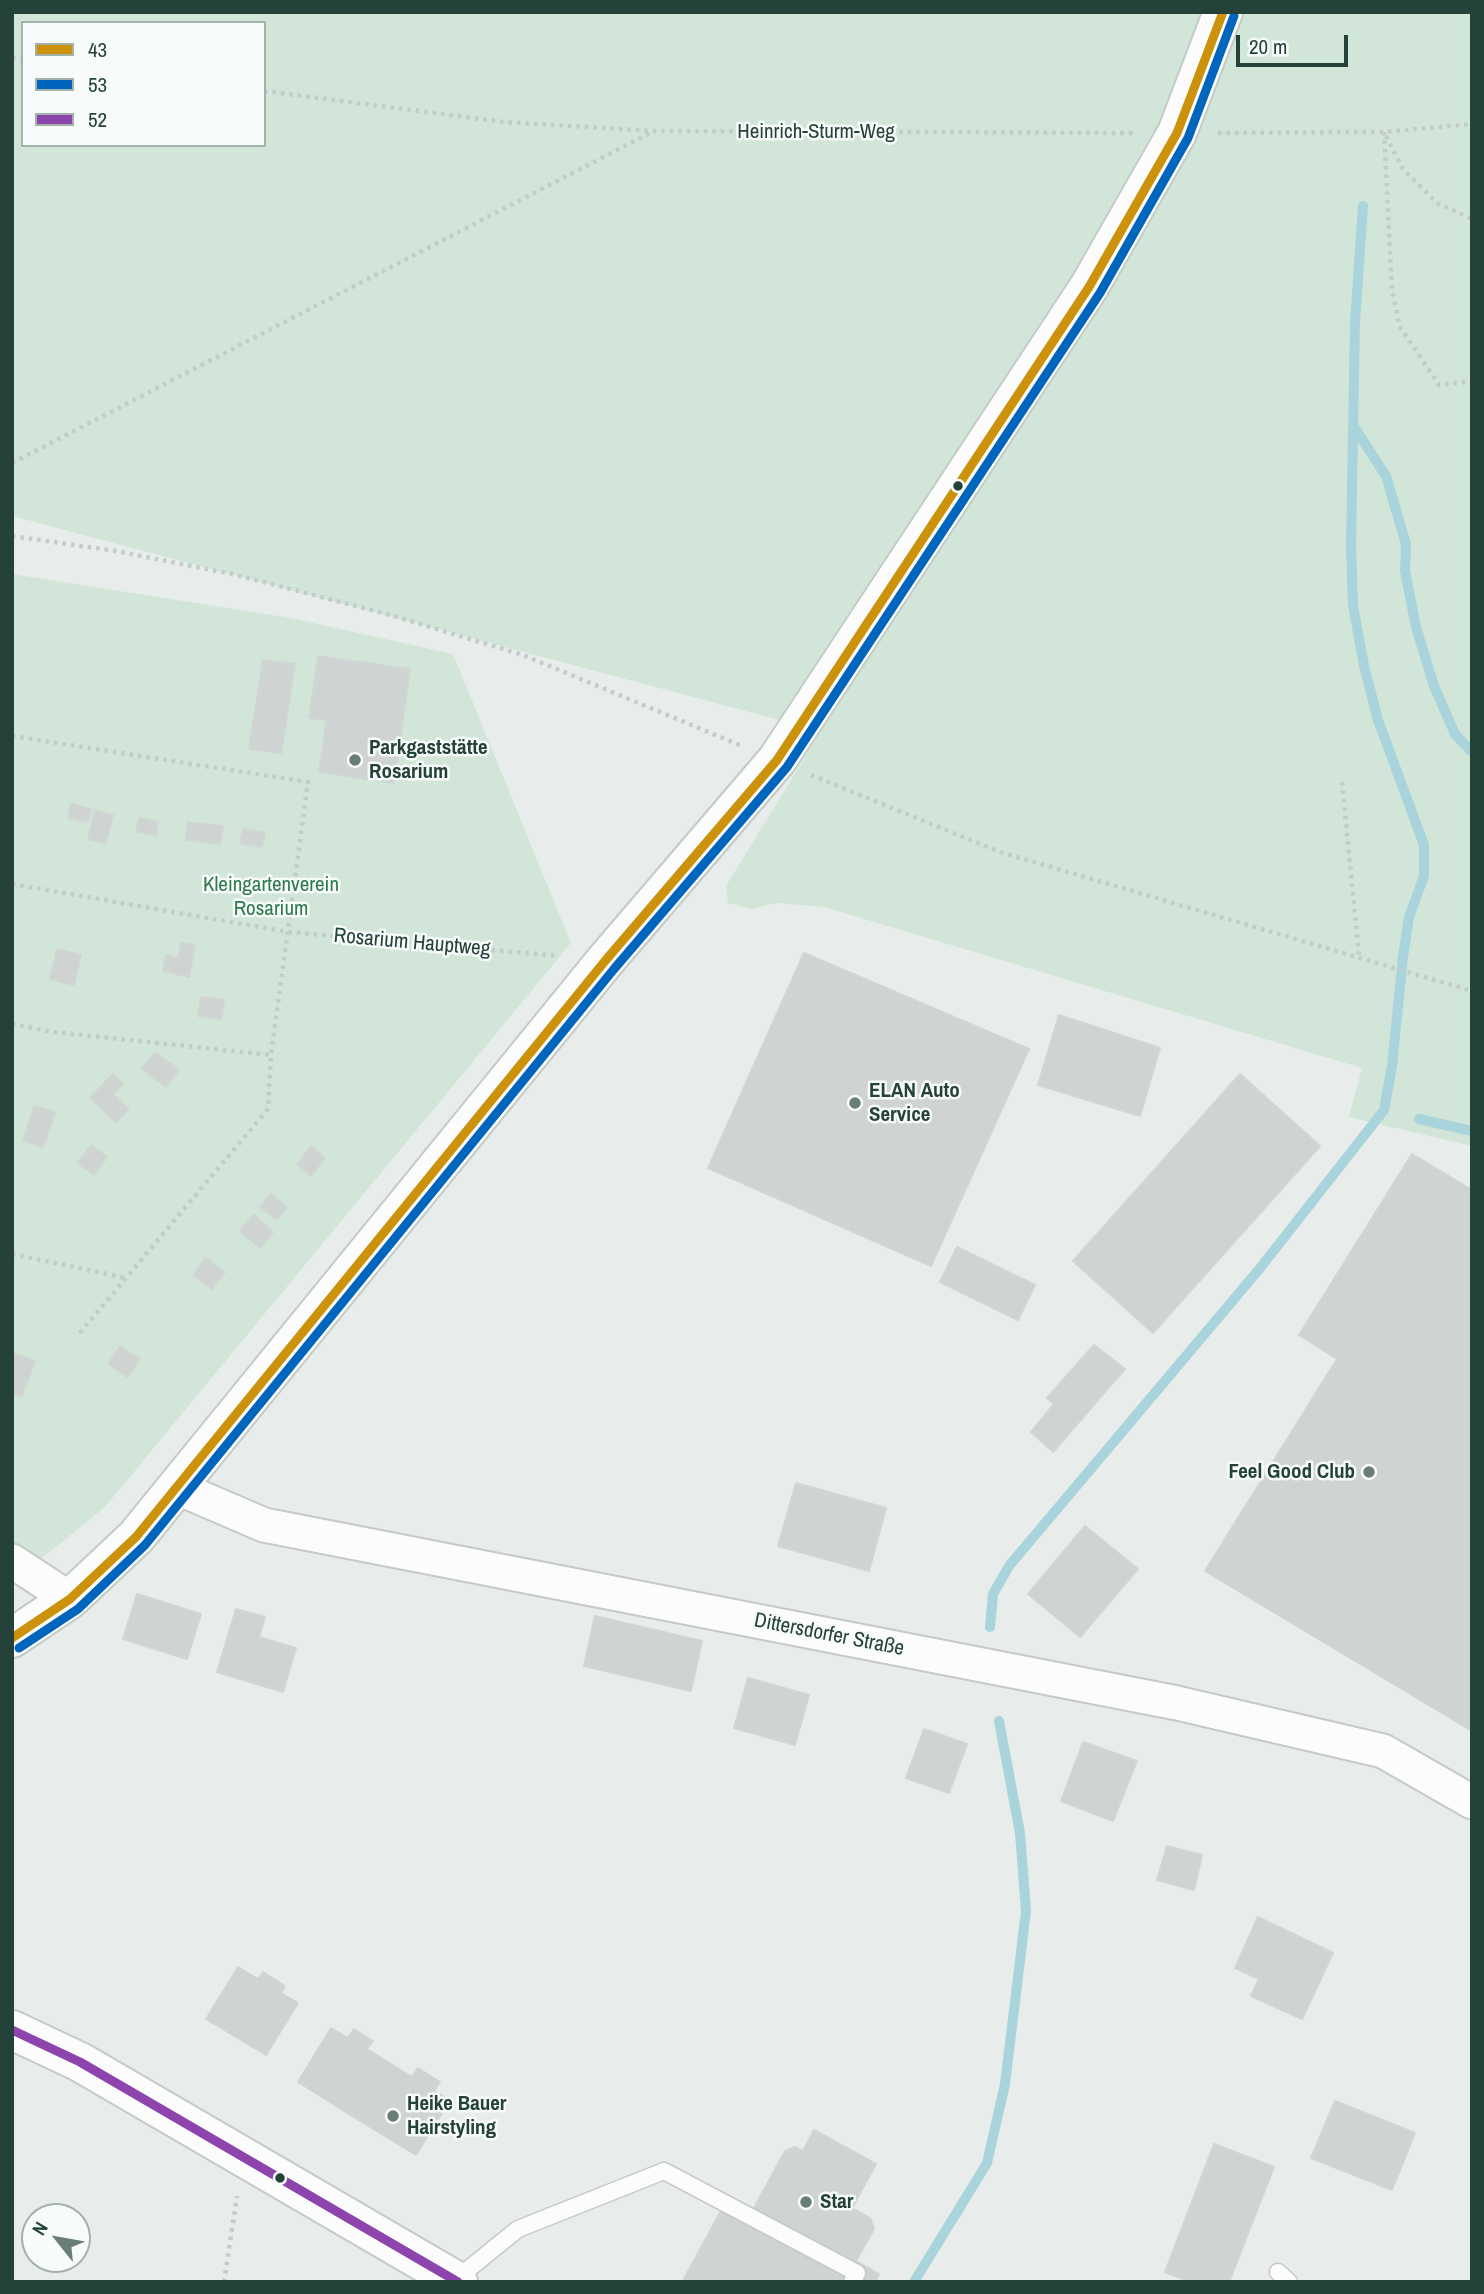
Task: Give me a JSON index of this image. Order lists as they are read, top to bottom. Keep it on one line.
{"streets":{"street":["Dittersdorfer Straße"],"path":["Heinrich-Sturm-Weg","Rosarium Hauptweg"]},"parks":["Kleingartenverein Rosarium"],"places":["Parkgaststätte Rosarium","ELAN Auto Service","Feel Good Club","Heike Bauer Hairstyling","Star"],"lines":["transit line 43","transit line 53","transit line 52"],"legend":["43","53","52"],"scale_bar":"20 m","north":"top left"}
